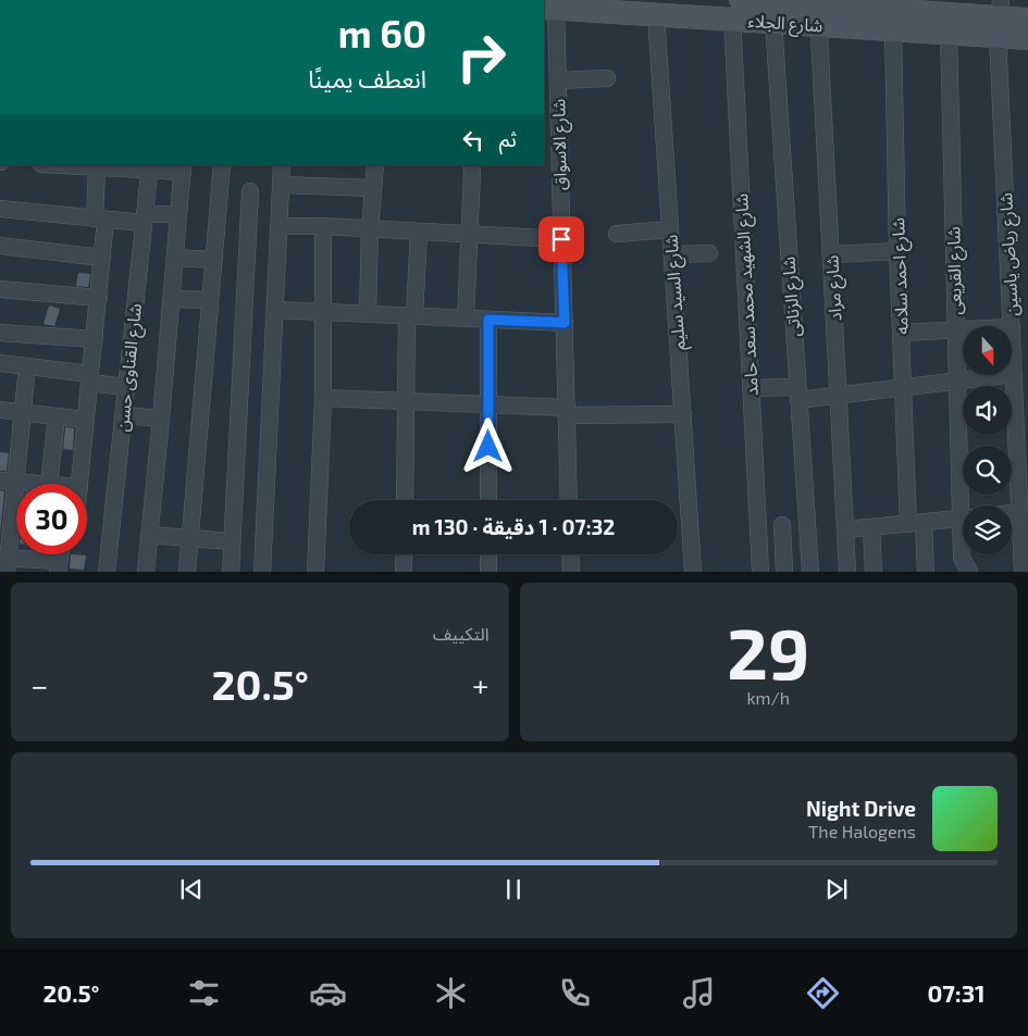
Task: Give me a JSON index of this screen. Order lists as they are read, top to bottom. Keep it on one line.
{"streets":{"main road":["شارع الجلاء"],"street":["شارع الاسواق","شارع رياض ياسين","شارع القريعى","شارع احمد سلامه","شارع مراد","شارع السيد سليم","شارع الشهيد محمد سعد حامد","شارع الزناتى","شارع القناوى حسن"]},"crossings":[["شارع الجلاء","شارع الاسواق"],["شارع الجلاء","شارع رياض ياسين"],["شارع الجلاء","شارع القريعى"],["شارع الجلاء","شارع احمد سلامه"],["شارع الجلاء","شارع مراد"],["شارع الجلاء","شارع السيد سليم"],["شارع الجلاء","شارع الشهيد محمد سعد حامد"],["شارع الجلاء","شارع الزناتى"]],"north":"bottom","page":{"turn":["60 m","انعطف يمينًا"],"then":"ثم","limit":"30","trip":"07:32 · 1 دقيقة · 130 m","tile":[["29","km/h"],"التكييف"],"heat":["−","20.5°","+"],"song":["Night Drive","The Halogens"],"tabs":["07:31","20.5°"]}}
